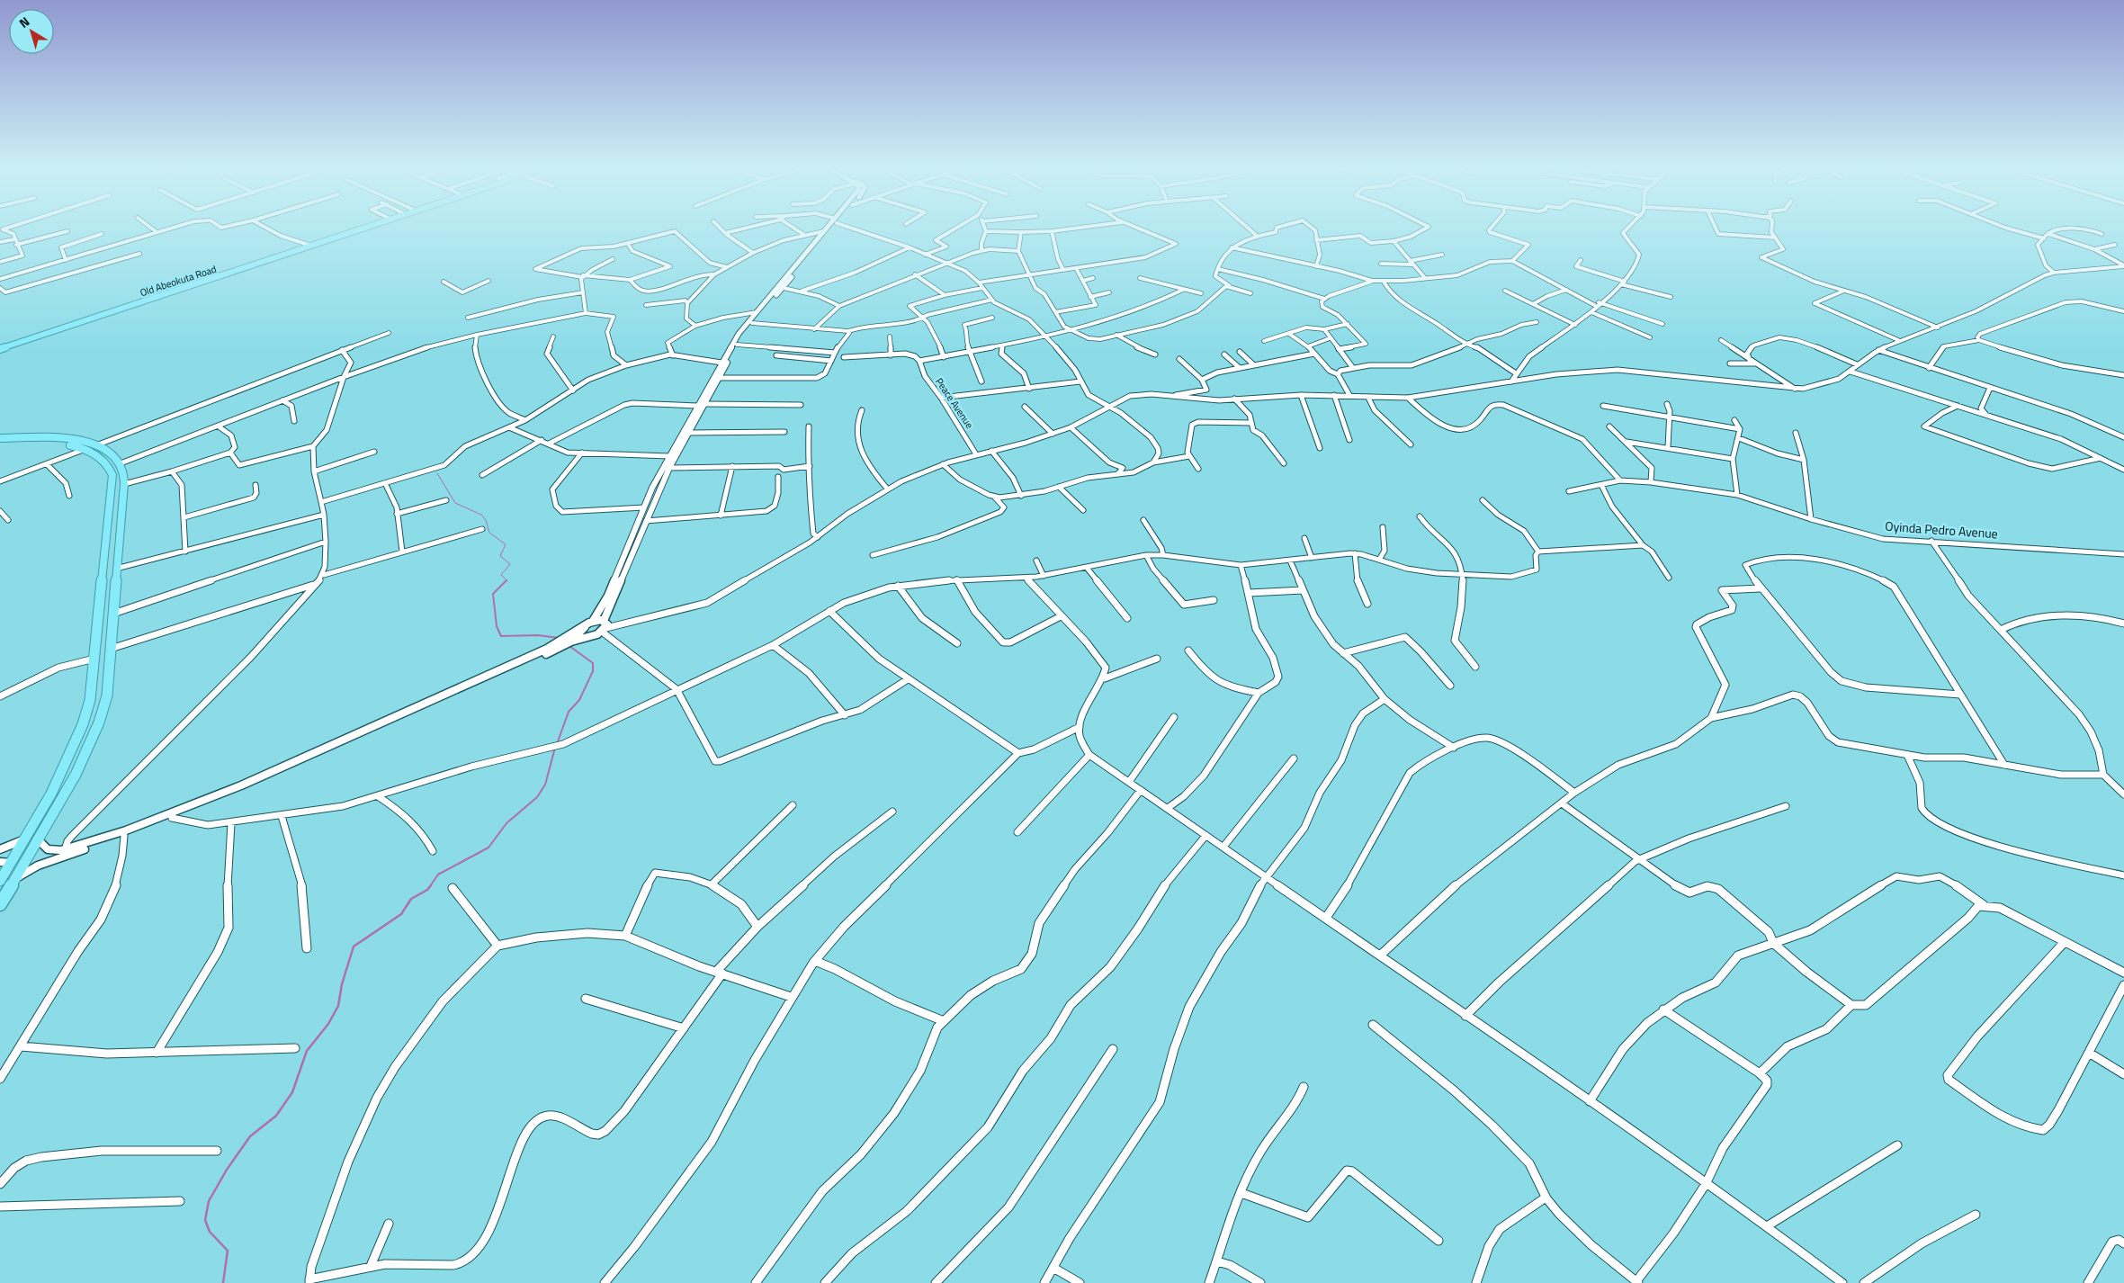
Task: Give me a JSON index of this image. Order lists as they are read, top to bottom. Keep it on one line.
{"streets":{"highway":["Old Abeokuta Road"],"street":["Peace Avenue","Oyinda Pedro Avenue"]},"north":"top left"}
